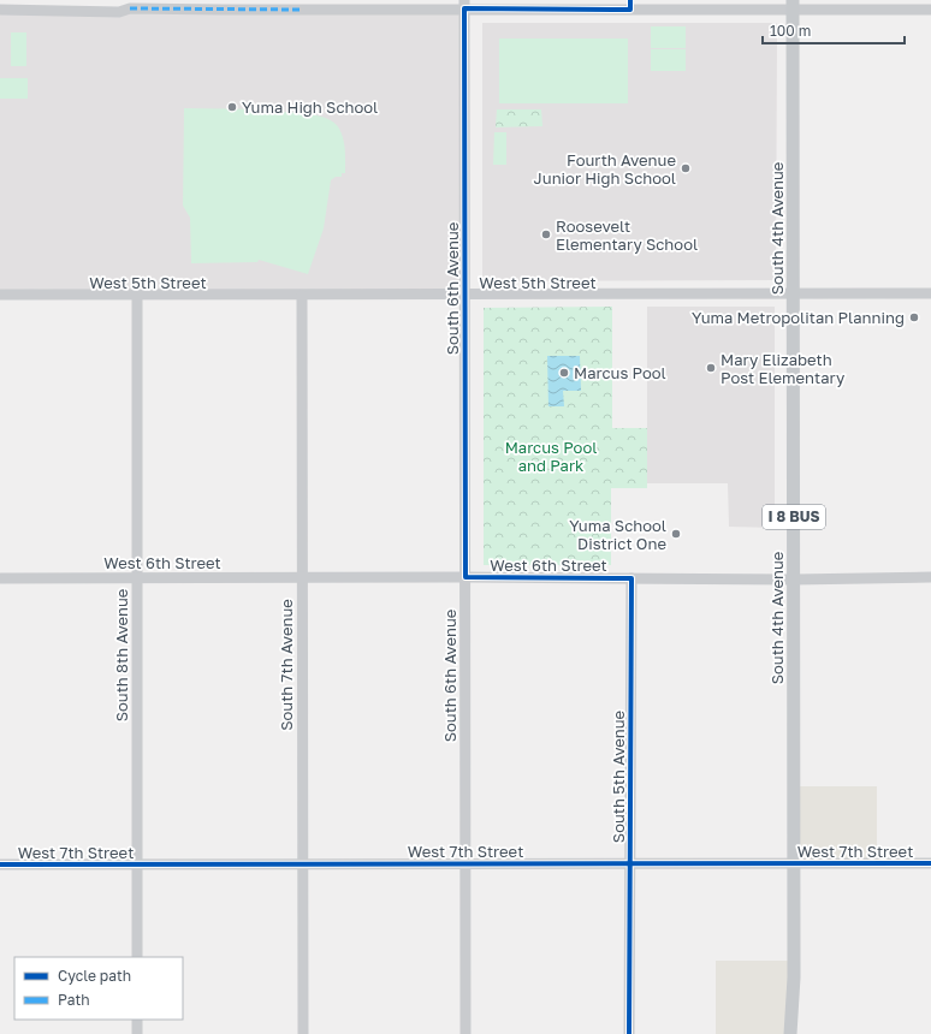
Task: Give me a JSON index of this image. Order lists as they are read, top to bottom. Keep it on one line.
{"streets":{"main road":["South 4th Avenue","I 8 BUS"],"street":["West 5th Street","South 6th Avenue","West 6th Street","South 8th Avenue","South 7th Avenue","South 5th Avenue","West 7th Street"]},"crossings":[["South 4th Avenue","West 5th Street"],["South 4th Avenue","West 6th Street"],["South 4th Avenue","West 7th Street"],["West 5th Street","South 6th Avenue"],["West 5th Street","South 8th Avenue"],["West 5th Street","South 7th Avenue"],["South 6th Avenue","West 6th Street"],["South 6th Avenue","West 7th Street"],["West 6th Street","South 8th Avenue"],["West 6th Street","South 7th Avenue"],["West 6th Street","South 5th Avenue"],["South 8th Avenue","West 7th Street"],["South 7th Avenue","West 7th Street"],["South 5th Avenue","West 7th Street"]],"parks":["Marcus Pool and Park"],"places":["Yuma High School","Fourth Avenue Junior High School","Roosevelt Elementary School","Yuma Metropolitan Planning","Mary Elizabeth Post Elementary","Marcus Pool","Yuma School District One"],"legend":["Cycle path","Path"],"scale_bar":"100 m"}
